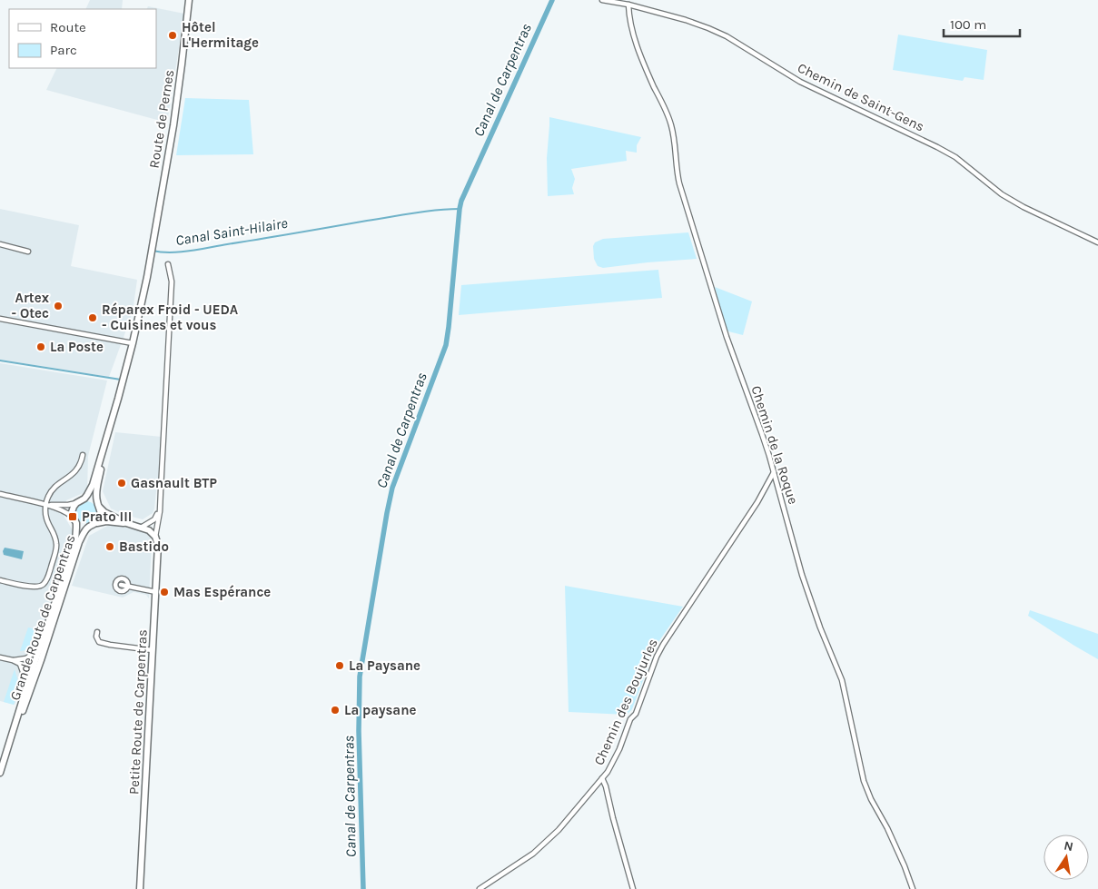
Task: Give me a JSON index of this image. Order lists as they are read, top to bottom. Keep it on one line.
{"streets":{"main road":["Route de Pernes","Grande Route de Carpentras","Petite Route de Carpentras"],"street":["Chemin de Saint-Gens","Chemin de la Roque","Chemin des Boujurles"]},"crossings":[["Chemin de Saint-Gens","Chemin de la Roque"],["Chemin de la Roque","Chemin des Boujurles"]],"water":["Canal de Carpentras","Canal Saint-Hilaire"],"places":{"other":["Hôtel L'Hermitage","Artex - Otec","Réparex Froid - UEDA - Cuisines et vous","La Poste","Gasnault BTP","Bastido","Mas Espérance","La Paysane","La paysane"],"transit":["Prato III"]},"legend":["Route","Parc"],"scale_bar":"100 m","north":"top"}
